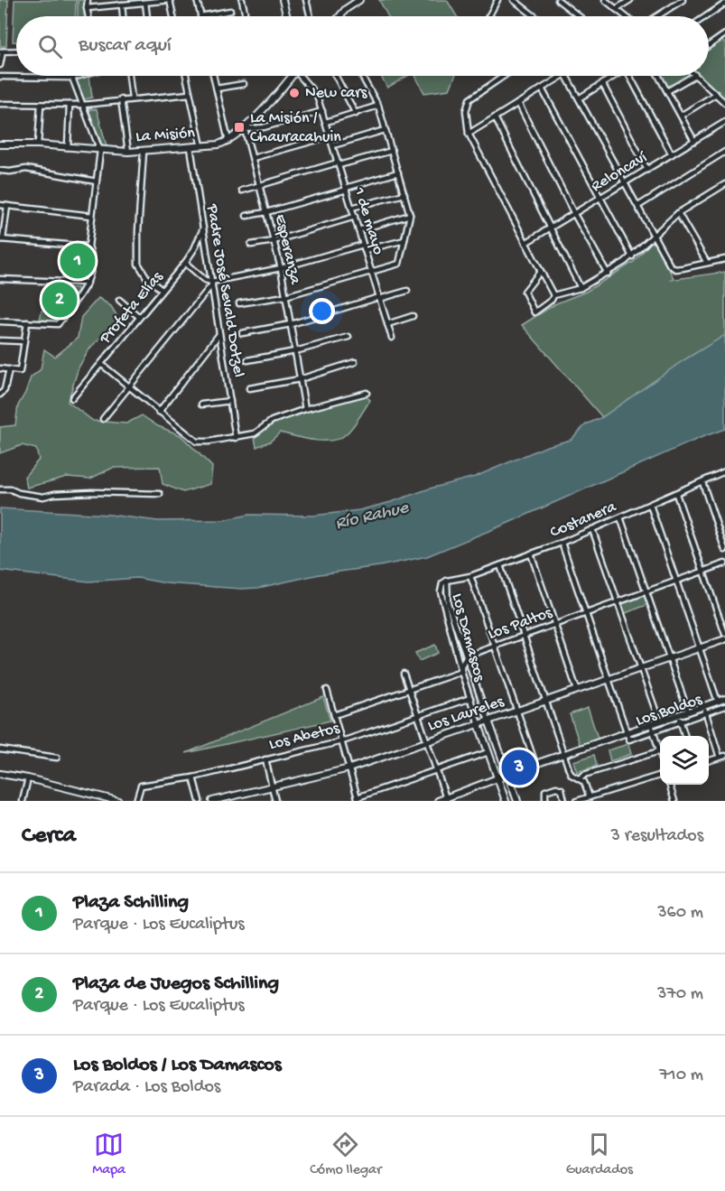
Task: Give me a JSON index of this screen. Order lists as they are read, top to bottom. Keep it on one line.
{"streets":{"street":["La Misión","Reloncaví","1 de mayo","Esperanza","Padre José Sevald Dotzel","Profeta Elías","Costanera","Los Paltos","Los Damascos","Los Boldos","Los Laureles","Los Abetos"]},"crossings":[["La Misión","Esperanza"],["La Misión","Padre José Sevald Dotzel"],["Padre José Sevald Dotzel","Profeta Elías"],["Costanera","Los Damascos"],["Los Paltos","Los Damascos"],["Los Damascos","Los Boldos"],["Los Damascos","Los Laureles"],["Los Damascos","Los Abetos"]],"water":["Río Rahue"],"places":{"other":["New cars"],"transit":["La Misión / Chauracahuin"]},"page":{"search":"Buscar aquí","pins":["1","2","3"],"heading":["Cerca","3 resultados"],"list":[{"mark":"1","name":"Plaza Schilling","note":"Parque · Los Eucaliptus","value":"360 m"},{"mark":"2","name":"Plaza de Juegos Schilling","note":"Parque · Los Eucaliptus","value":"370 m"},{"mark":"3","name":"Los Boldos / Los Damascos","note":"Parada · Los Boldos","value":"710 m"}],"nav":["Mapa","Cómo llegar","Guardados"]}}
